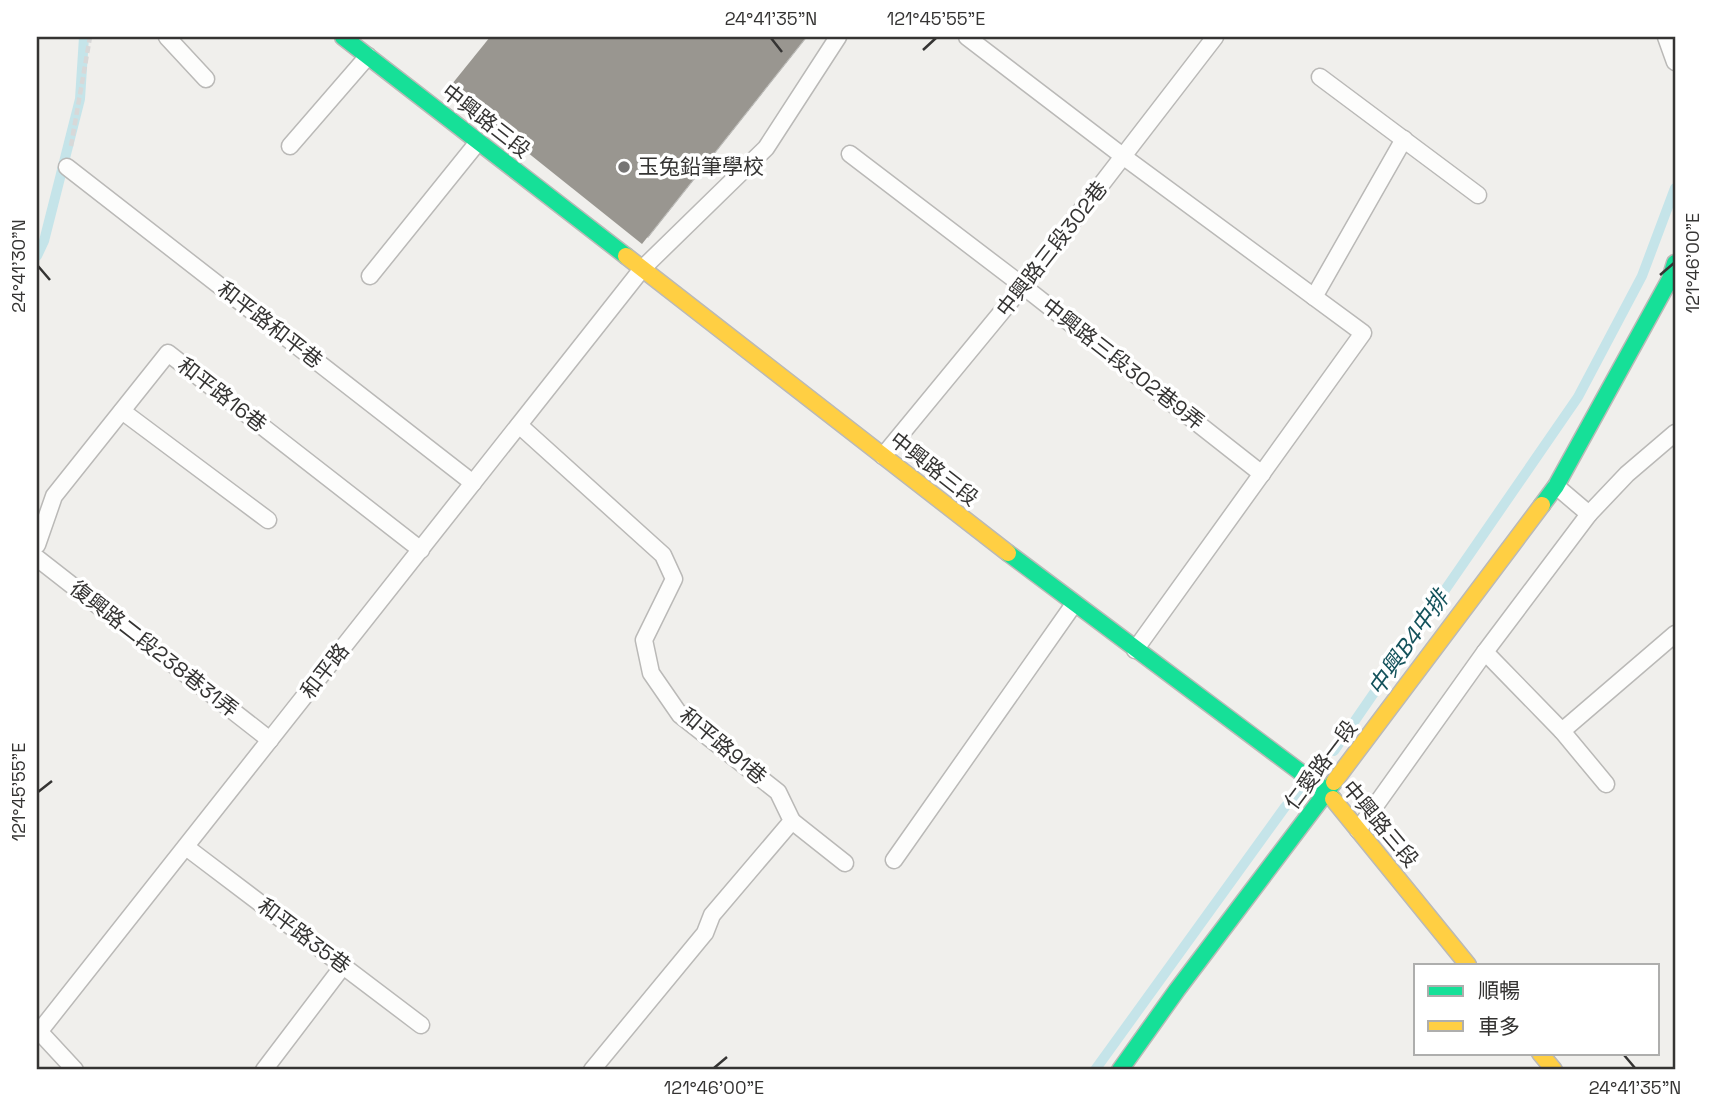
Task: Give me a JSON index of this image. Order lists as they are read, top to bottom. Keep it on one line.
{"streets":{"street":["中興路三段","仁愛路一段"],"lane":["中興路三段302巷","和平路和平巷","中興路三段302巷9弄","和平路16巷","復興路二段238巷31弄","和平路","和平路91巷","和平路35巷"]},"crossings":[["中興路三段","中興路三段302巷"],["中興路三段","和平路"],["中興路三段","仁愛路一段"],["中興路三段302巷","中興路三段302巷9弄"],["和平路和平巷","和平路"],["和平路16巷","和平路"],["復興路二段238巷31弄","和平路"],["和平路","和平路91巷"],["和平路","和平路35巷"]],"water":["中興B4中排"],"places":["玉兔鉛筆學校"],"legend":["順暢","車多"],"coordinates":["24°41'35\"N","121°45'55\"E","121°46'00\"E","24°41'30\"N"]}
